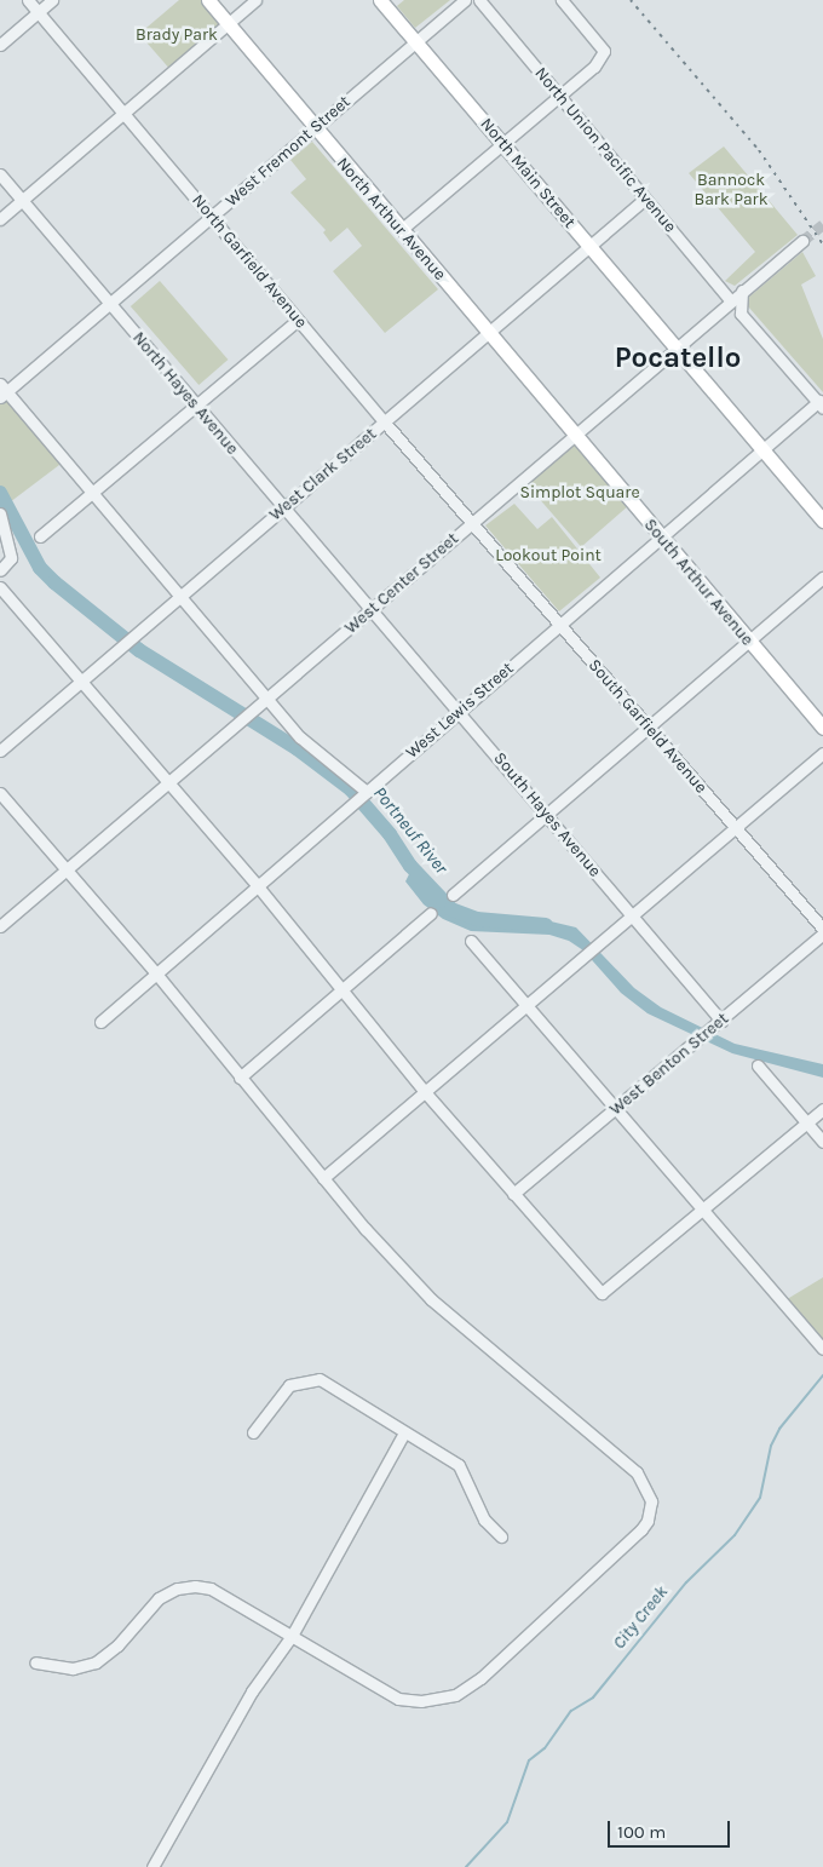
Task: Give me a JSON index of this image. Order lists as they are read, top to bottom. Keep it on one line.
{"streets":{"main road":["North Main Street","North Arthur Avenue","South Arthur Avenue"],"street":["North Union Pacific Avenue","West Fremont Street","North Garfield Avenue","North Hayes Avenue","West Clark Street","West Center Street","West Lewis Street","South Garfield Avenue","South Hayes Avenue","West Benton Street"]},"crossings":[["North Union Pacific Avenue","West Clark Street"],["North Union Pacific Avenue","West Center Street"],["West Fremont Street","North Main Street"],["West Fremont Street","North Arthur Avenue"],["West Fremont Street","North Garfield Avenue"],["West Fremont Street","North Hayes Avenue"],["North Main Street","West Clark Street"],["North Main Street","West Center Street"],["North Main Street","West Lewis Street"],["North Arthur Avenue","West Clark Street"],["North Arthur Avenue","South Arthur Avenue"],["North Arthur Avenue","West Center Street"],["North Garfield Avenue","West Clark Street"],["North Garfield Avenue","West Center Street"],["North Garfield Avenue","South Garfield Avenue"],["North Hayes Avenue","West Clark Street"],["North Hayes Avenue","West Center Street"],["North Hayes Avenue","South Hayes Avenue"],["South Arthur Avenue","West Center Street"],["South Arthur Avenue","West Lewis Street"],["West Center Street","South Garfield Avenue"],["West Center Street","South Hayes Avenue"],["West Lewis Street","South Garfield Avenue"],["West Lewis Street","South Hayes Avenue"],["South Hayes Avenue","West Benton Street"]],"districts":["Pocatello"],"water":["Portneuf River","City Creek"],"parks":["Brady Park","Bannock Bark Park","Simplot Square","Lookout Point"],"scale_bar":"100 m"}
